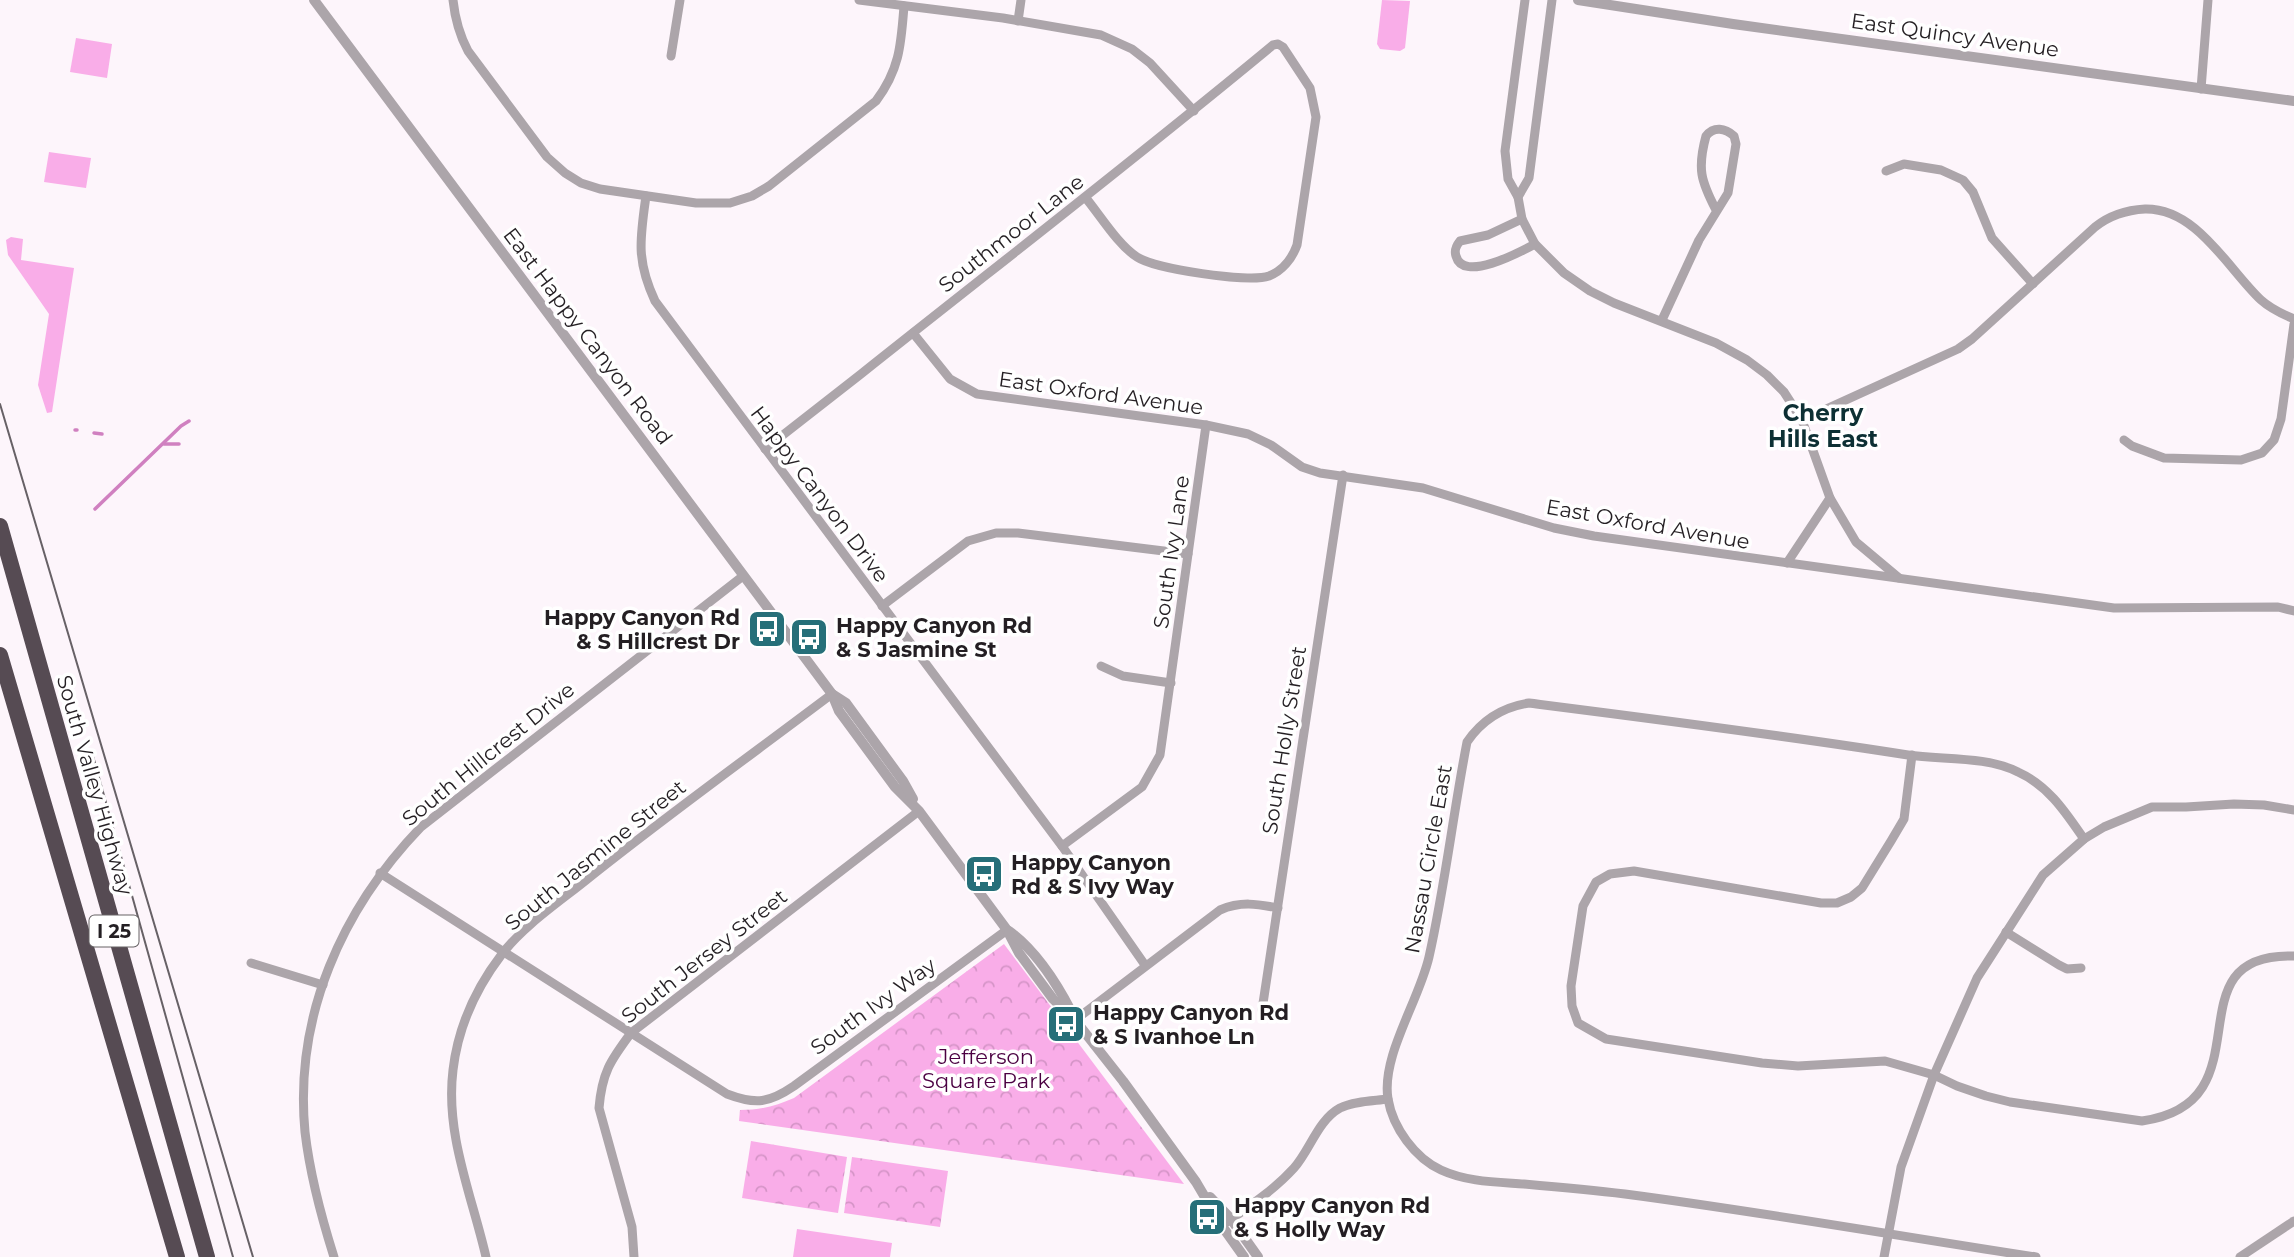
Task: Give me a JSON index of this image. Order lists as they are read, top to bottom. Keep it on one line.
{"streets":{"highway":["South Valley Highway","I 25"],"street":["East Quincy Avenue","Southmoor Lane","East Happy Canyon Road","East Oxford Avenue","Happy Canyon Drive","South Ivy Lane","South Holly Street","South Hillcrest Drive","South Jasmine Street","Nassau Circle East","South Jersey Street","South Ivy Way"]},"crossings":[["Southmoor Lane","East Oxford Avenue"],["Southmoor Lane","Happy Canyon Drive"],["East Happy Canyon Road","South Hillcrest Drive"],["East Happy Canyon Road","South Jasmine Street"],["East Happy Canyon Road","South Jersey Street"],["East Happy Canyon Road","South Ivy Way"],["East Oxford Avenue","South Ivy Lane"],["East Oxford Avenue","South Holly Street"],["Happy Canyon Drive","South Ivy Lane"],["South Jersey Street","South Ivy Way"]],"districts":["Cherry Hills East"],"parks":["Jefferson Square Park"],"places":{"bus stop":["Happy Canyon Rd & S Hillcrest Dr","Happy Canyon Rd & S Jasmine St","Happy Canyon Rd & S Ivy Way","Happy Canyon Rd & S Ivanhoe Ln","Happy Canyon Rd & S Holly Way"]}}
